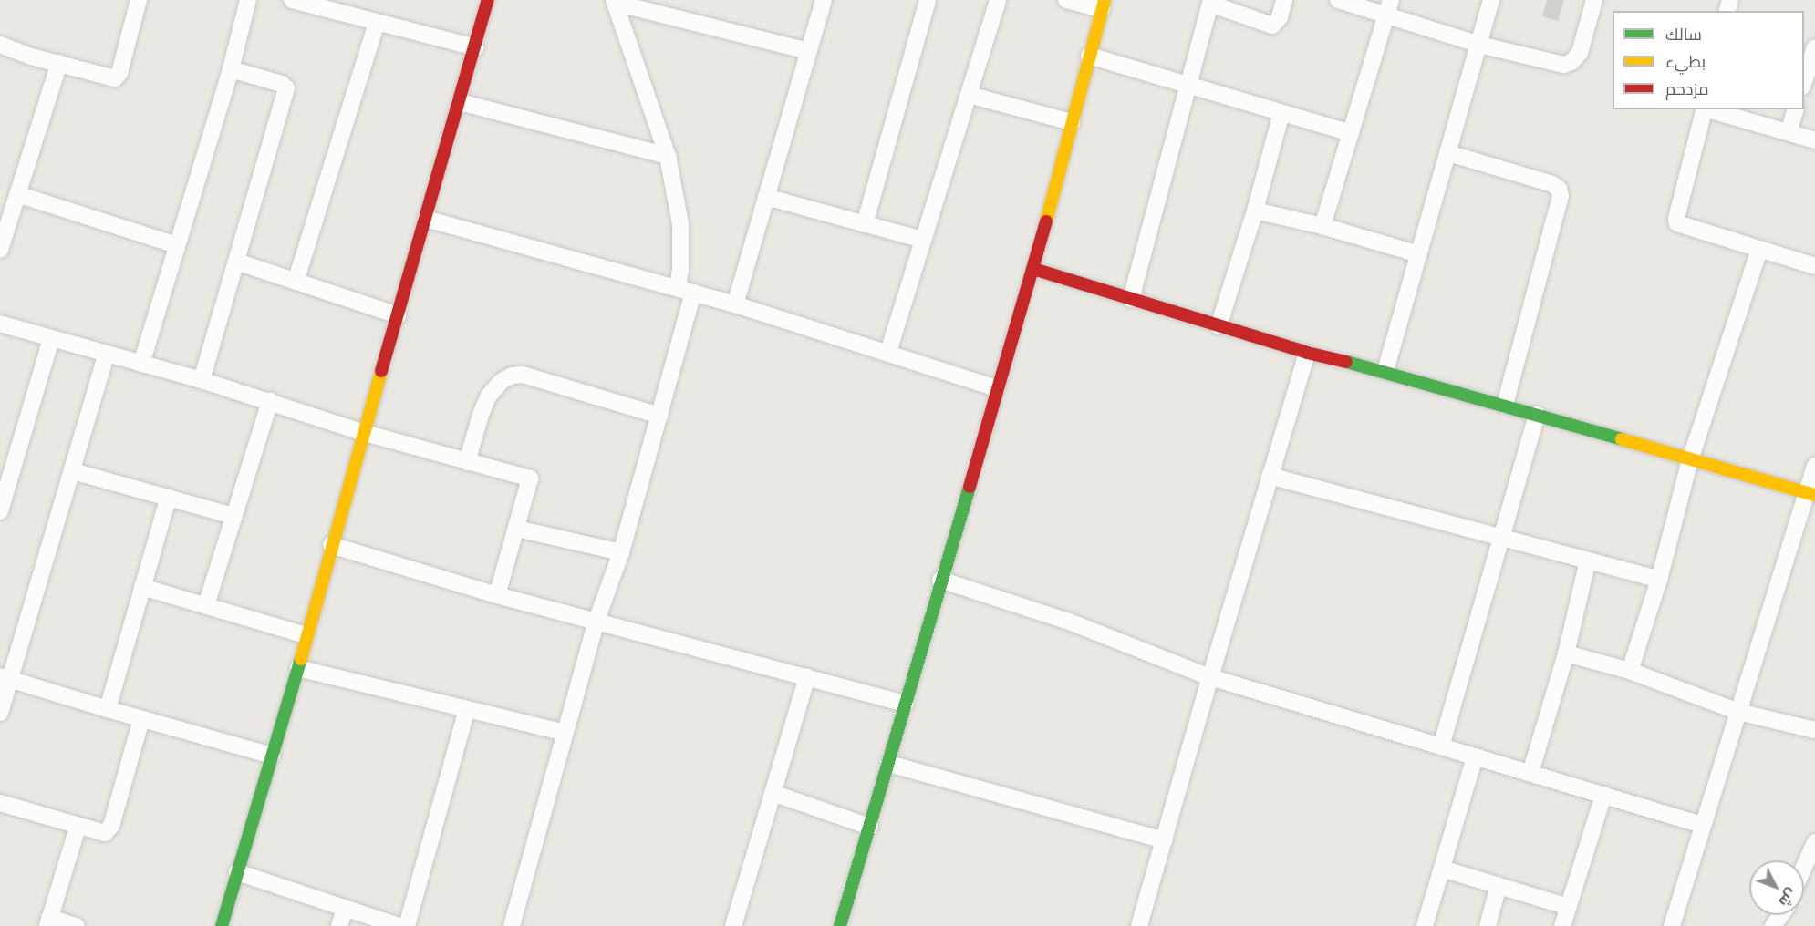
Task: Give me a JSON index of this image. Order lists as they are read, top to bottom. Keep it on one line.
{"legend":["سالك","بطيء","مزدحم"],"north":"bottom right"}
